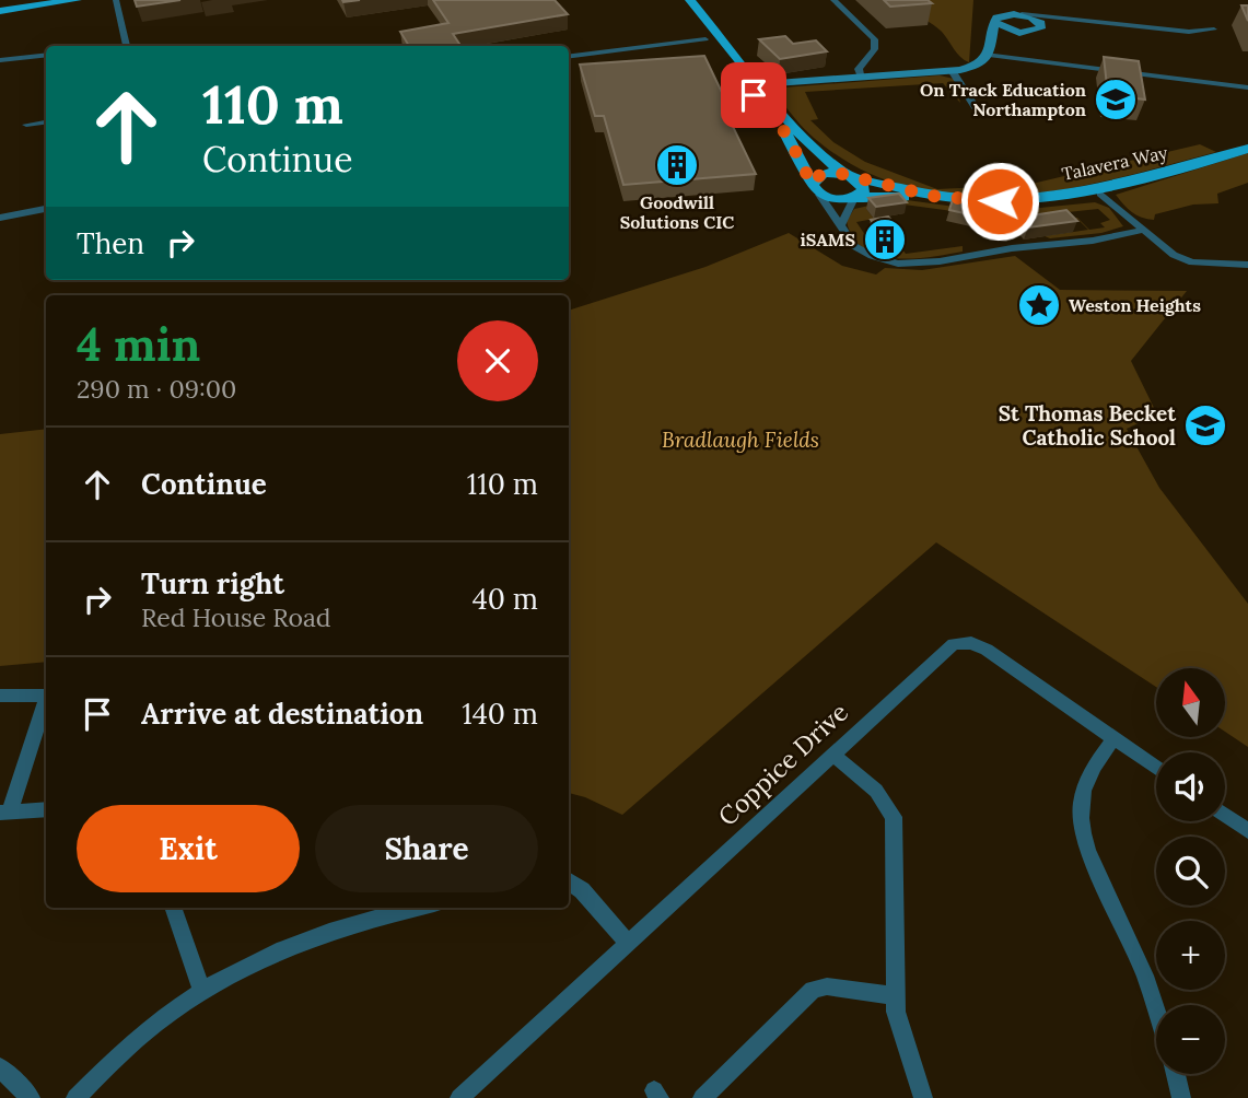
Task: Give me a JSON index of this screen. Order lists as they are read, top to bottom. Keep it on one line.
{"streets":{"main road":["Talavera Way"],"street":["Coppice Drive"]},"parks":["Bradlaugh Fields"],"places":{"school or university":["On Track Education Northampton","St Thomas Becket Catholic School"],"building":["Goodwill Solutions CIC","iSAMS"],"place":["Weston Heights"]},"north":"top","page":{"turn":["110 m","Continue"],"then":"Then","heading":["4 min","290 m · 09:00"],"list":[{"name":"Continue","value":"110 m"},{"name":"Turn right","note":"Red House Road","value":"40 m"},{"name":"Arrive at destination","value":"140 m"}],"map_buttons":["+","−"],"buttons":["Exit","Share"]}}
